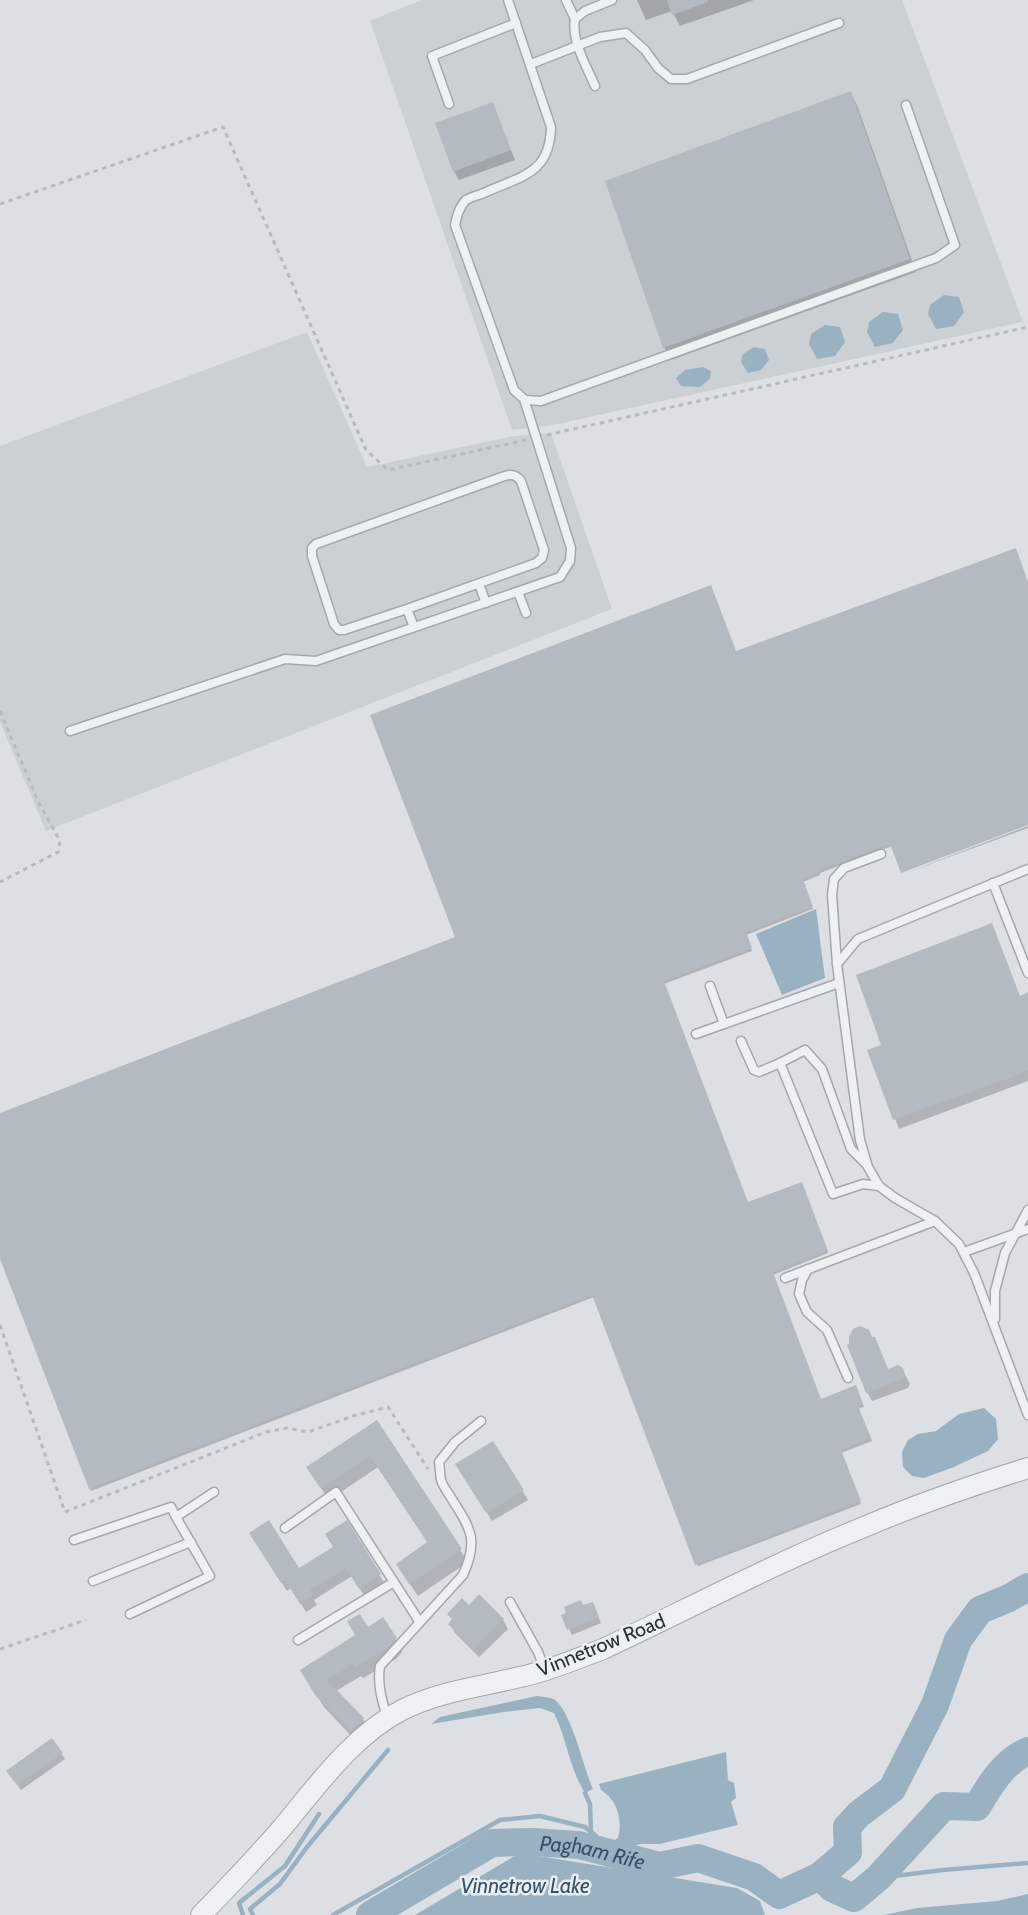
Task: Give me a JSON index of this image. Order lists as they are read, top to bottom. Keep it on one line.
{"streets":{"street":["Vinnetrow Road"]},"water":["Pagham Rife","Vinnetrow Lake"]}
